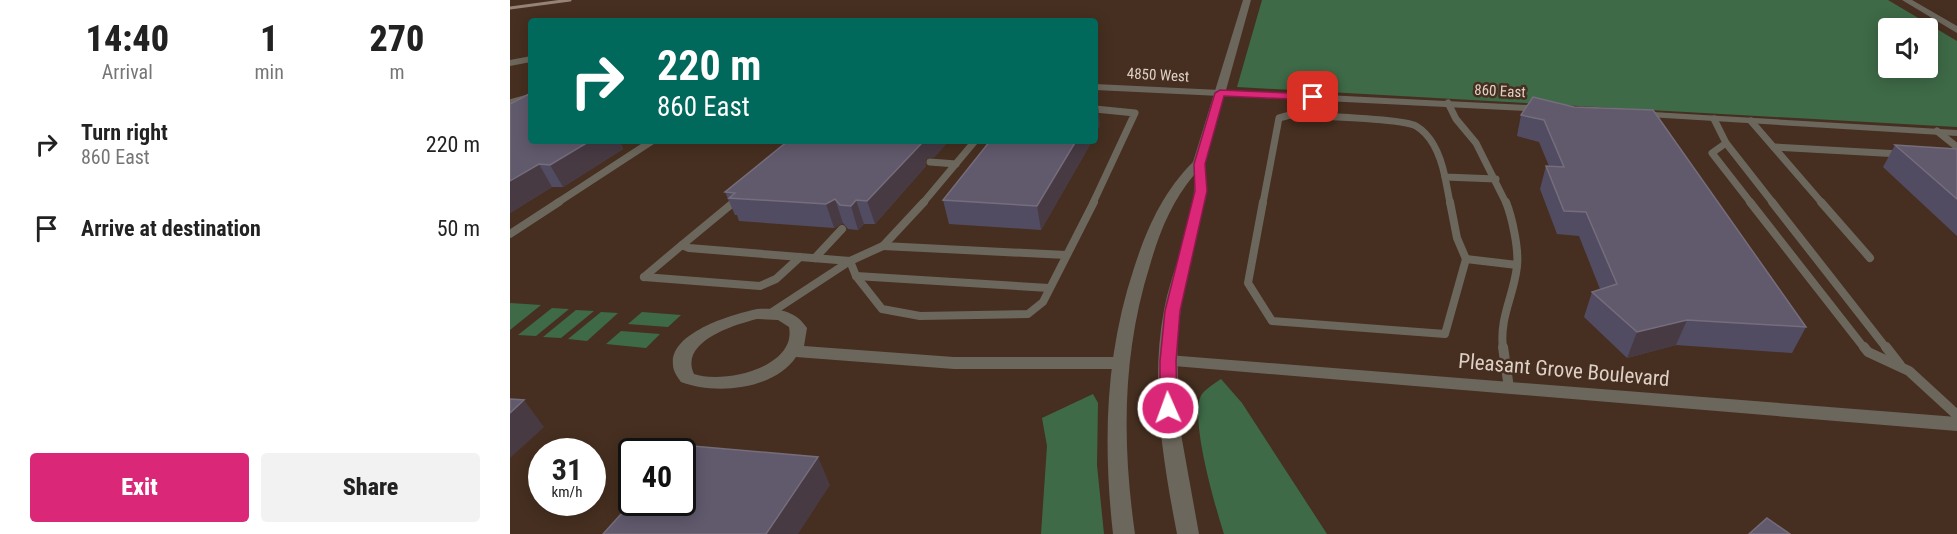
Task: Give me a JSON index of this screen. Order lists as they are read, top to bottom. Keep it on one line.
{"streets":{"street":["4850 West","860 East","Pleasant Grove Boulevard"]},"crossings":[["4850 West","860 East"]],"page":{"eta":["14:40","Arrival","1","min","270","m"],"turn":["220 m","860 East"],"list":[{"name":"Turn right","note":"860 East","value":"220 m"},{"name":"Arrive at destination","value":"50 m"}],"speed":"31 km/h","limit":"40","buttons":["Exit","Share"]}}
